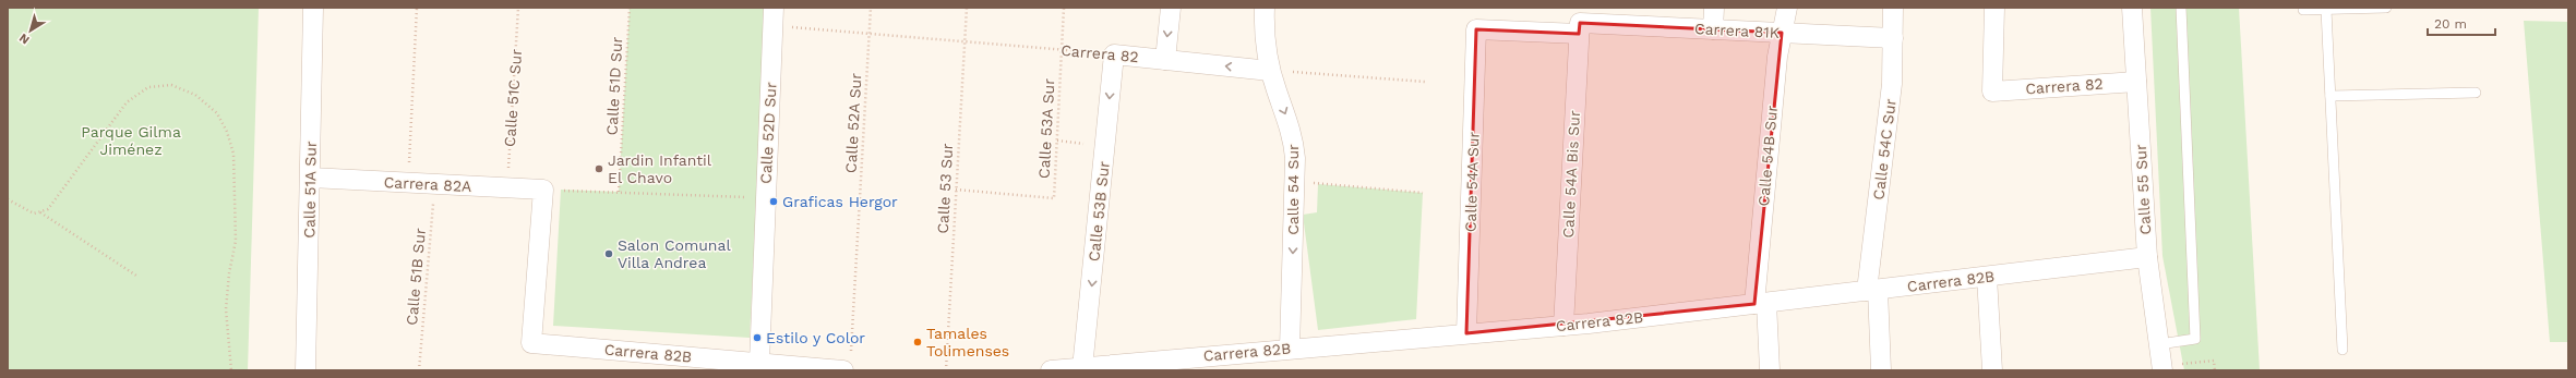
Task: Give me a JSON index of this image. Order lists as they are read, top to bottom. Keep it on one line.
{"streets":{"street":["Carrera 81K","Carrera 82","Calle 52D Sur","Calle 54C Sur","Calle 54B Sur","Calle 54A Bis Sur","Calle 54A Sur","Carrera 82A","Calle 51A Sur","Calle 54 Sur","Calle 55 Sur","Calle 53B Sur","Carrera 82B"],"path":["Calle 51D Sur","Calle 51C Sur","Calle 52A Sur","Calle 53A Sur","Calle 53 Sur","Calle 51B Sur"]},"crossings":[["Carrera 81K","Calle 54C Sur"],["Carrera 81K","Calle 54B Sur"],["Carrera 81K","Calle 54A Bis Sur"],["Carrera 81K","Calle 54A Sur"],["Carrera 82","Calle 52A Sur"],["Carrera 82","Calle 53A Sur"],["Carrera 82","Calle 52D Sur"],["Carrera 82","Calle 53 Sur"],["Carrera 82","Calle 54 Sur"],["Carrera 82","Calle 55 Sur"],["Carrera 82","Calle 53B Sur"],["Calle 51C Sur","Carrera 82A"],["Calle 52A Sur","Carrera 82B"],["Calle 53A Sur","Calle 53 Sur"],["Calle 52D Sur","Carrera 82B"],["Calle 54C Sur","Carrera 82B"],["Calle 54B Sur","Carrera 82B"],["Calle 54A Bis Sur","Carrera 82B"],["Calle 54A Sur","Carrera 82B"],["Carrera 82A","Calle 51A Sur"],["Carrera 82A","Calle 51B Sur"],["Carrera 82A","Carrera 82B"],["Calle 54 Sur","Carrera 82B"],["Calle 55 Sur","Carrera 82B"],["Calle 53B Sur","Carrera 82B"]],"one_way":["Calle 54 Sur","Calle 53B Sur"],"parks":["Parque Gilma Jiménez"],"places":["Jardin Infantil El Chavo","Graficas Hergor","Salon Comunal Villa Andrea","Estilo y Color","Tamales Tolimenses"],"scale_bar":"20 m","north":"bottom left"}
